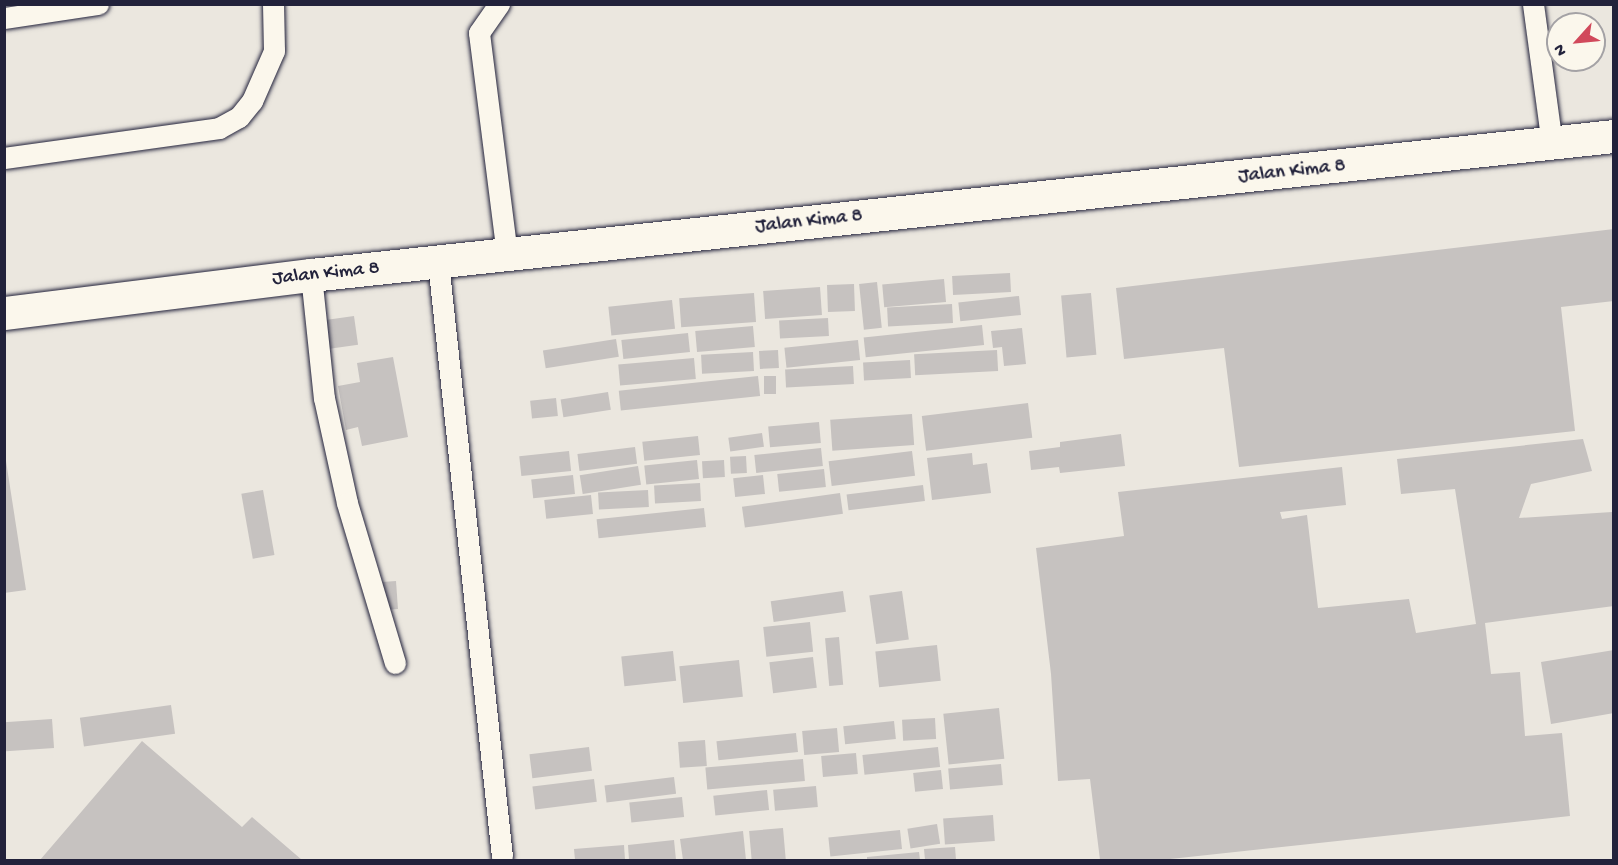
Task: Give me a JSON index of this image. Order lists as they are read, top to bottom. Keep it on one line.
{"streets":{"street":["Jalan Kima 8"]},"north":"bottom left"}
